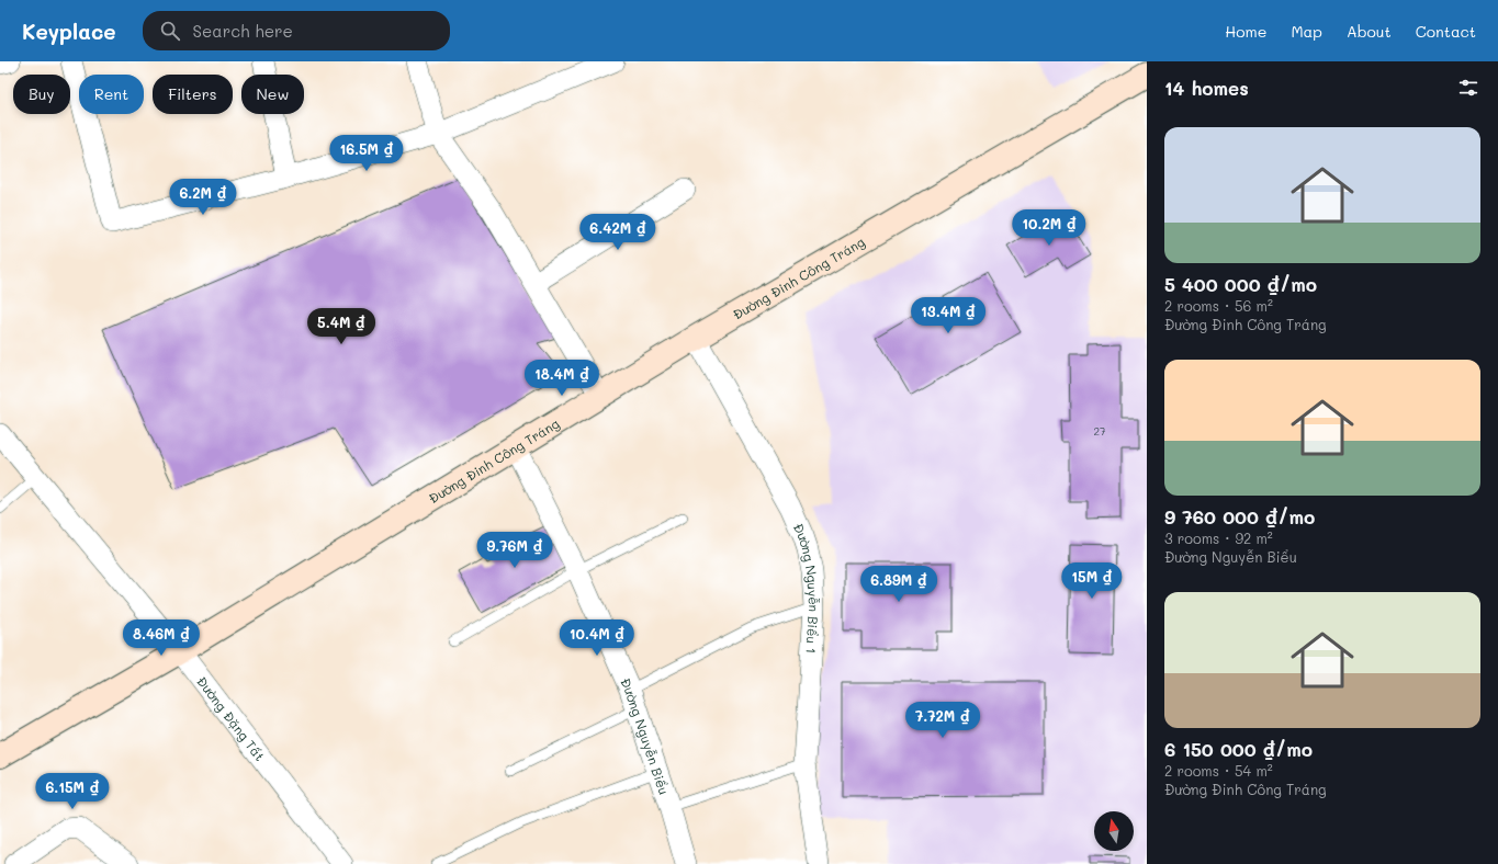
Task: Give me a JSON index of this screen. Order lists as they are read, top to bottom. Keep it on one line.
{"streets":{"street":["Đường Đinh Công Tráng","Đường Nguyễn Biểu 1","Đường Đặng Tất","Đường Nguyễn Biểu"]},"crossings":[["Đường Đinh Công Tráng","Đường Nguyễn Biểu 1"],["Đường Đinh Công Tráng","Đường Đặng Tất"],["Đường Đinh Công Tráng","Đường Nguyễn Biểu"]],"house_numbers":["27"],"north":"top","page":{"header":"Keyplace","search":"Search here","nav":["Home","Map","About","Contact"],"heading":"14 homes","chip":["Buy","Rent","Filters","New"],"list":[{"name":"5 400 000 ₫/mo","note":"2 rooms · 56 m² · Đường Đinh Công Tráng"},{"name":"9 760 000 ₫/mo","note":"3 rooms · 92 m² · Đường Nguyễn Biểu"},{"name":"6 150 000 ₫/mo","note":"2 rooms · 54 m² · Đường Đinh Công Tráng"}],"price":["16.5M ₫","6.2M ₫","10.2M ₫","6.42M ₫","13.4M ₫","5.4M ₫","18.4M ₫","9.76M ₫","15M ₫","6.89M ₫","8.46M ₫","10.4M ₫","7.72M ₫","6.15M ₫"]}}
